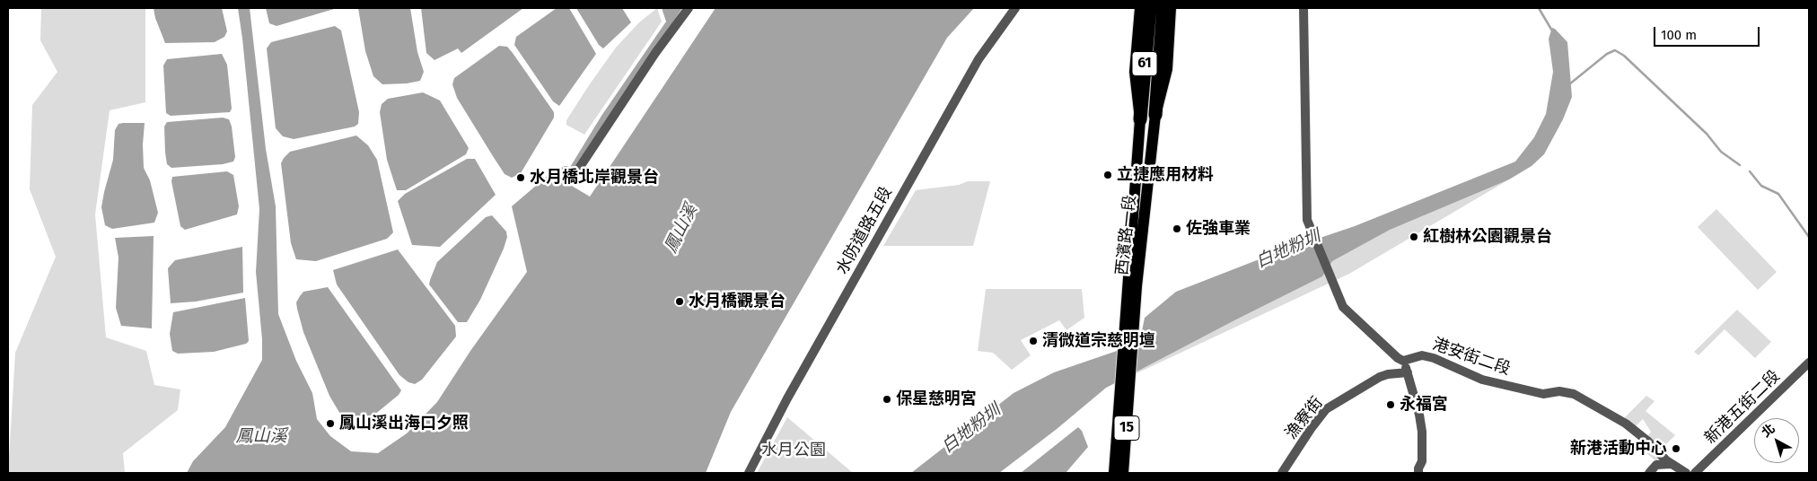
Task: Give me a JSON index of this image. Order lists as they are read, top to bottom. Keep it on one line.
{"streets":{"highway":["61"],"main road":["西濱路一段","15"],"street":["水防道路五段","港安街二段","新港五街二段","漁寮街"]},"crossings":[["61","西濱路一段"],["西濱路一段","15"]],"water":["鳳山溪","白地粉圳"],"parks":["水月公園"],"places":["立捷應用材料","水月橋北岸觀景台","佐強車業","紅樹林公園觀景台","水月橋觀景台","清微道宗慈明壇","保星慈明宮","永福宮","鳳山溪出海口夕照","新港活動中心"],"scale_bar":"100 m","north":"top left"}
